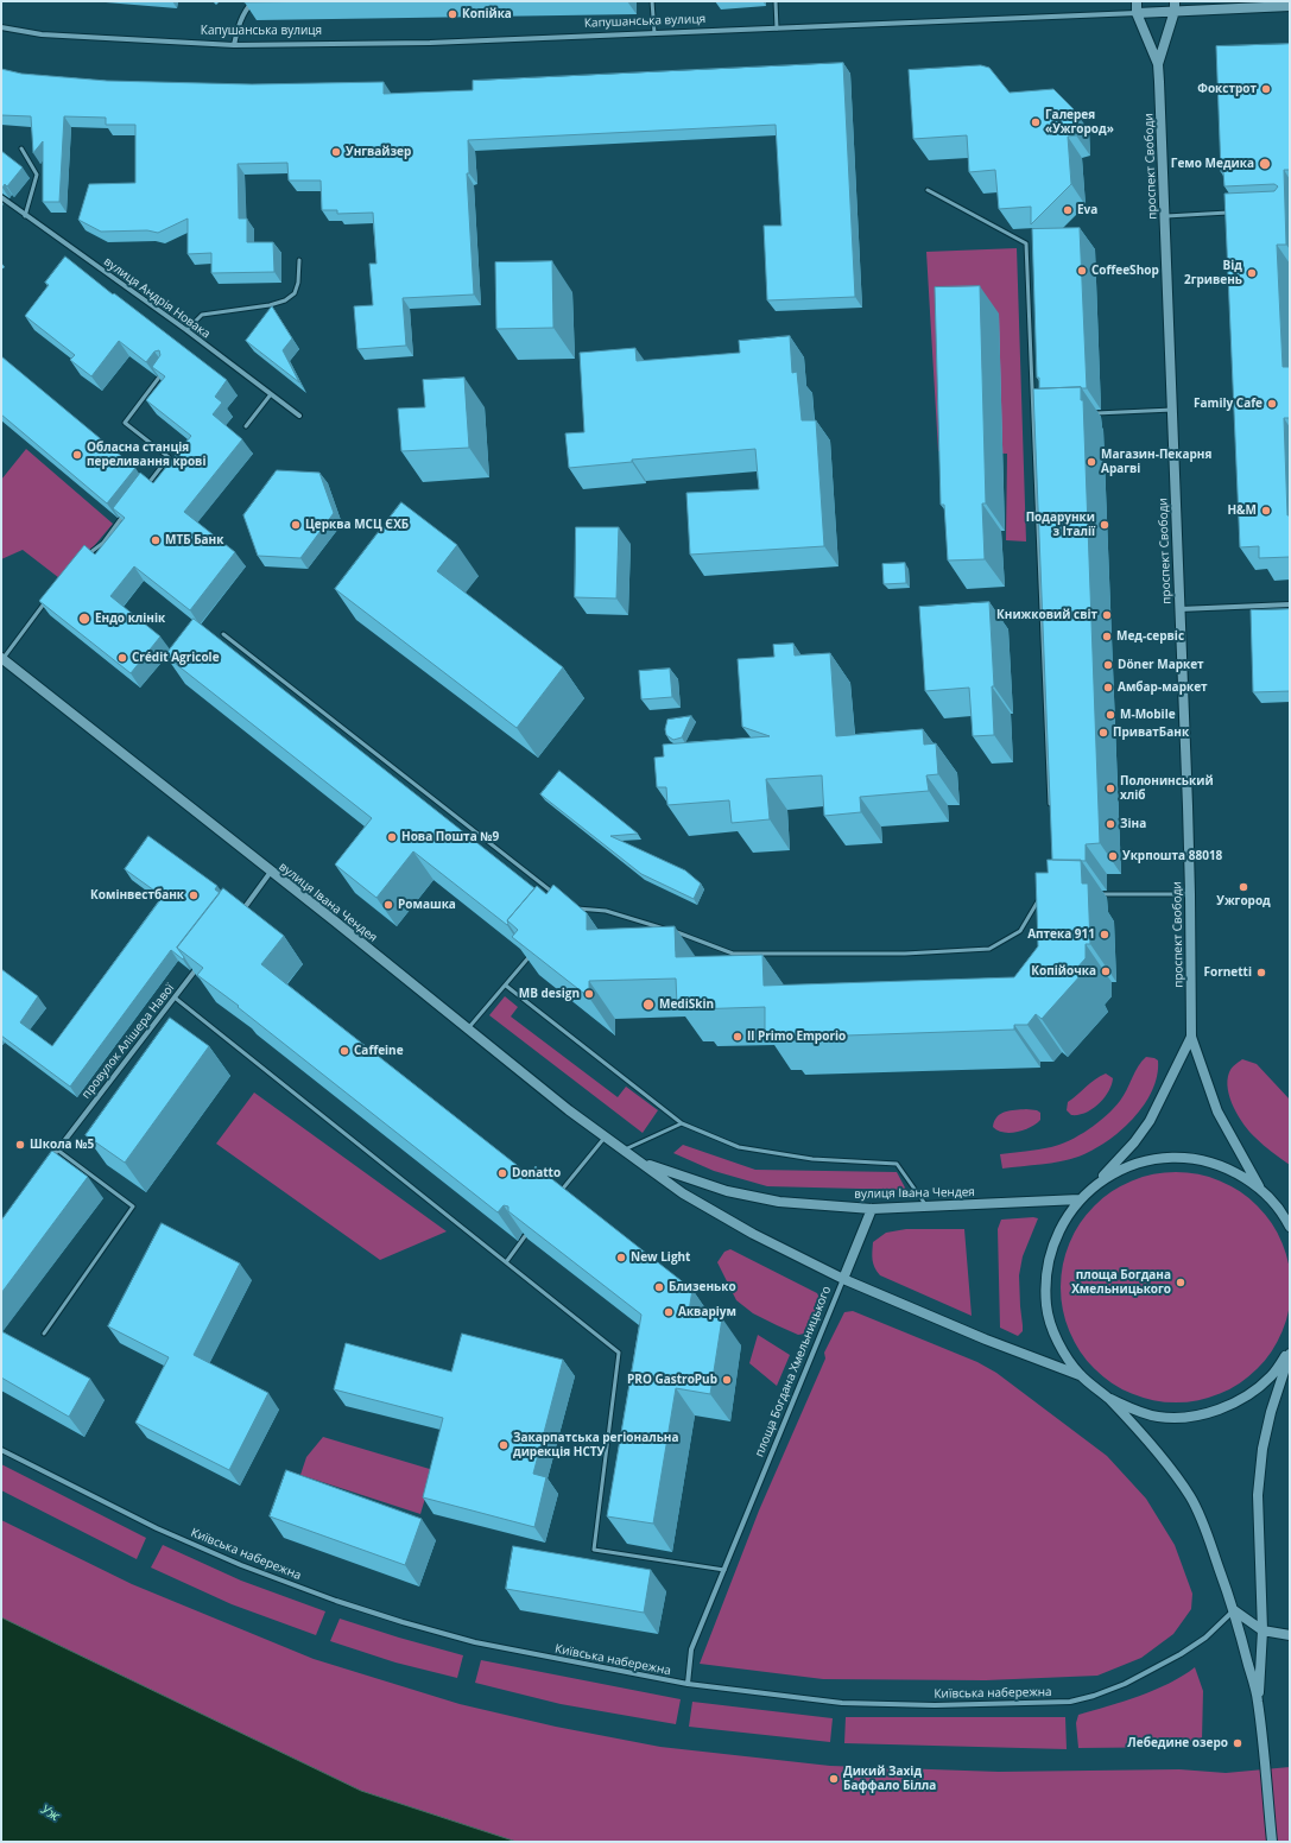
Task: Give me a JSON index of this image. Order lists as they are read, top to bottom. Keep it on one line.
{"streets":{"main road":["Капушанська вулиця","проспект Свободи","вулиця Івана Чендея","площа Богдана Хмельницького"],"street":["вулиця Андрія Новака","провулок Алішера Навої","Київська набережна"]},"crossings":[["Капушанська вулиця","проспект Свободи"],["проспект Свободи","площа Богдана Хмельницького"],["вулиця Івана Чендея","площа Богдана Хмельницького"],["площа Богдана Хмельницького","Київська набережна"]],"water":["Уж"],"places":["Копійка","Фокстрот","Галерея «Ужгород»","Унгвайзер","Гемо Медика","Eva","CoffeeShop","Від 2гривень","Family Cafe","Обласна станція переливання крові","Магазин-Пекарня Арагві","H&M","Церква МСЦ ЄХБ","Подарунки з Італії","МТБ Банк","Книжковий світ","Ендо клінік","Мед-сервіс","Crédit Agricole","Döner Маркет","Амбар-маркет","M-Mobile","ПриватБанк","Полонинський хліб","Зіна","Нова Пошта №9","Укрпошта 88018","Ужгород","Комінвестбанк","Ромашка","Аптека 911","Копійочка","Fornetti","MB design","MediSkin","Il Primo Emporio","Caffeine","Школа №5","Donatto","New Light","площа Богдана Хмельницького","Близенько","Акваріум","PRO GastroPub","Закарпатська регіональна дирекція НСТУ","Лебедине озеро","Дикий Захід Баффало Білла"]}
